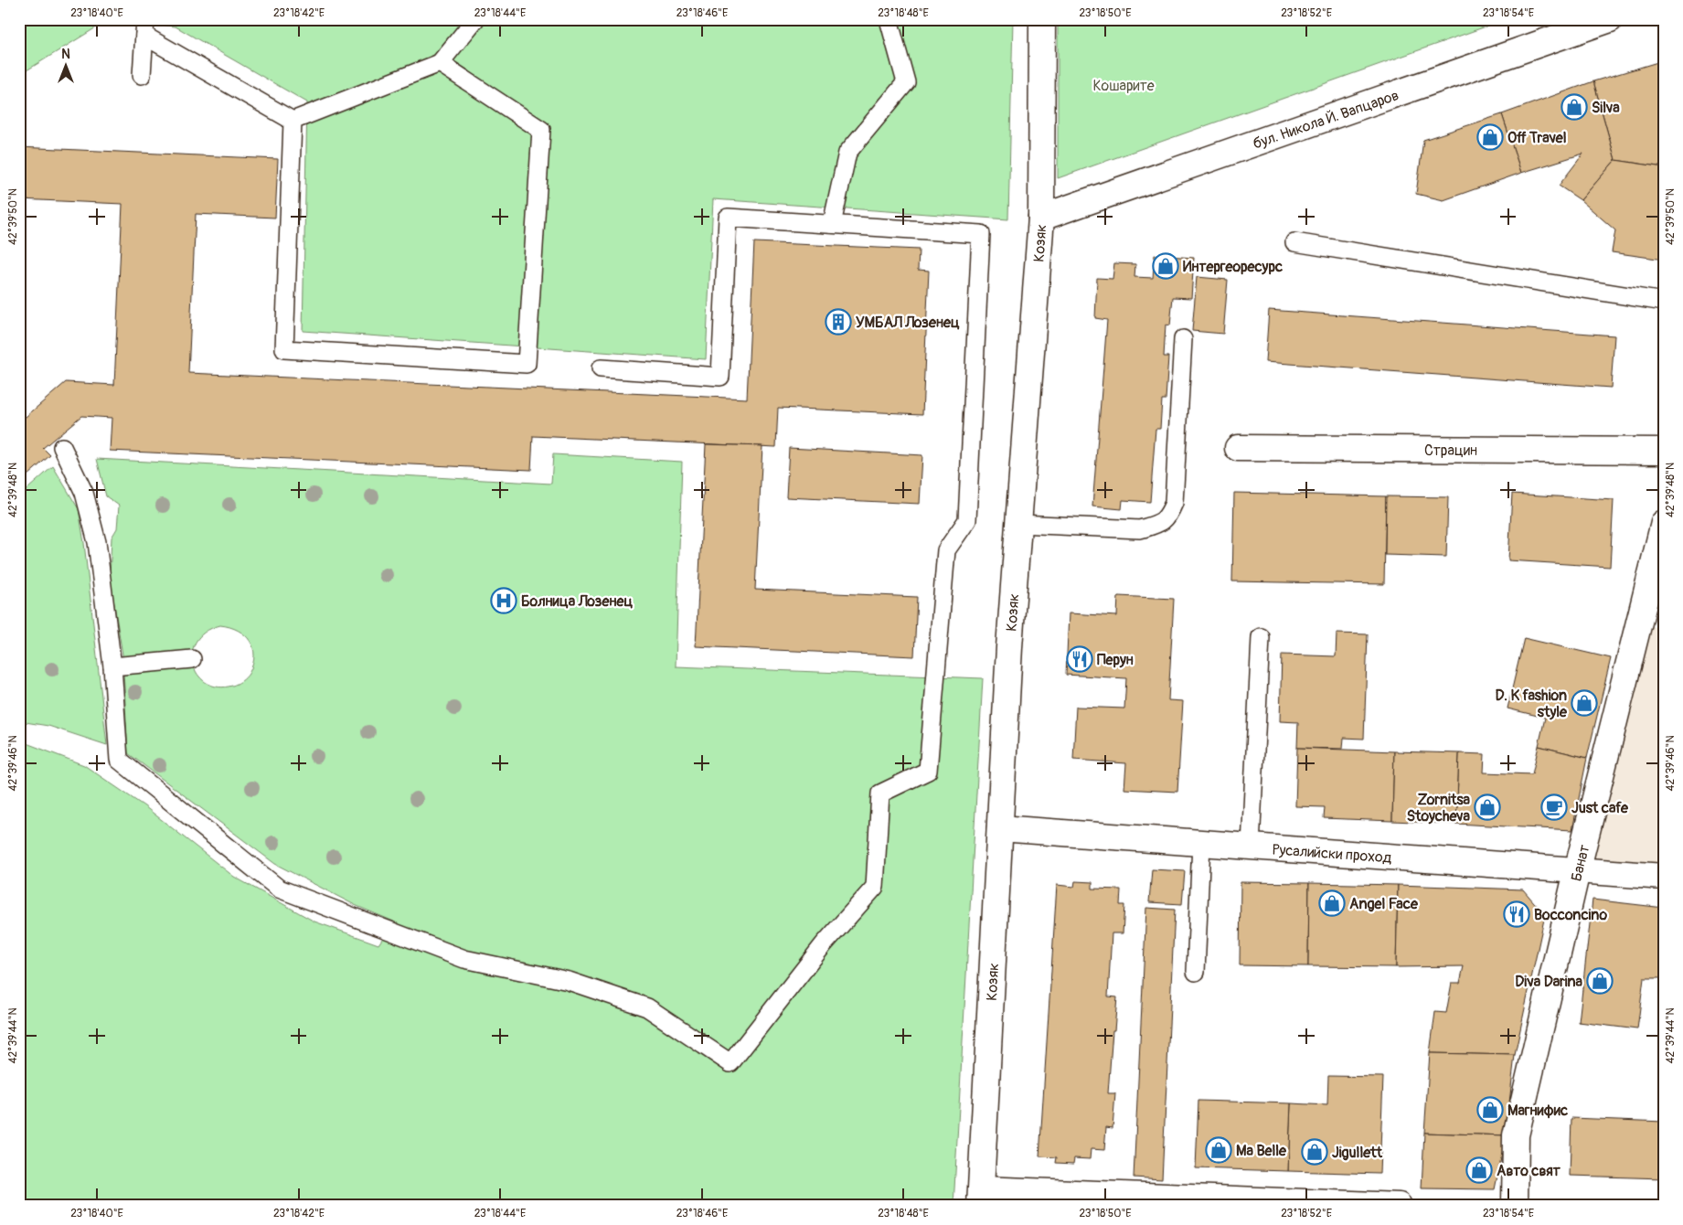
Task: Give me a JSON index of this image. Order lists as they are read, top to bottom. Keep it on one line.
{"streets":{"street":["бул. Никола Й. Вапцаров","Козяк","Страцин","Русалийски проход","Банат"]},"crossings":[["бул. Никола Й. Вапцаров","Козяк"],["Козяк","Русалийски проход"],["Русалийски проход","Банат"]],"parks":["Кошарите"],"places":{"shop":["Silva","Off Travel","Интергеоресурс","D. K fashion style","Zornitsa Stoycheva","Angel Face","Diva Darina","Магнифис","Ma Belle","Jigullett","Авто свят"],"building":["УМБАЛ Лозенец"],"hospital":["Болница Лозенец"],"restaurant":["Перун","Bocconcino"],"cafe":["Just cafe"]},"north":"top","coordinates":["23°18'40\"E","23°18'42\"E","23°18'44\"E","23°18'46\"E","23°18'48\"E","23°18'50\"E","23°18'52\"E","23°18'54\"E","42°39'50\"N","42°39'48\"N","42°39'46\"N","42°39'44\"N"]}
